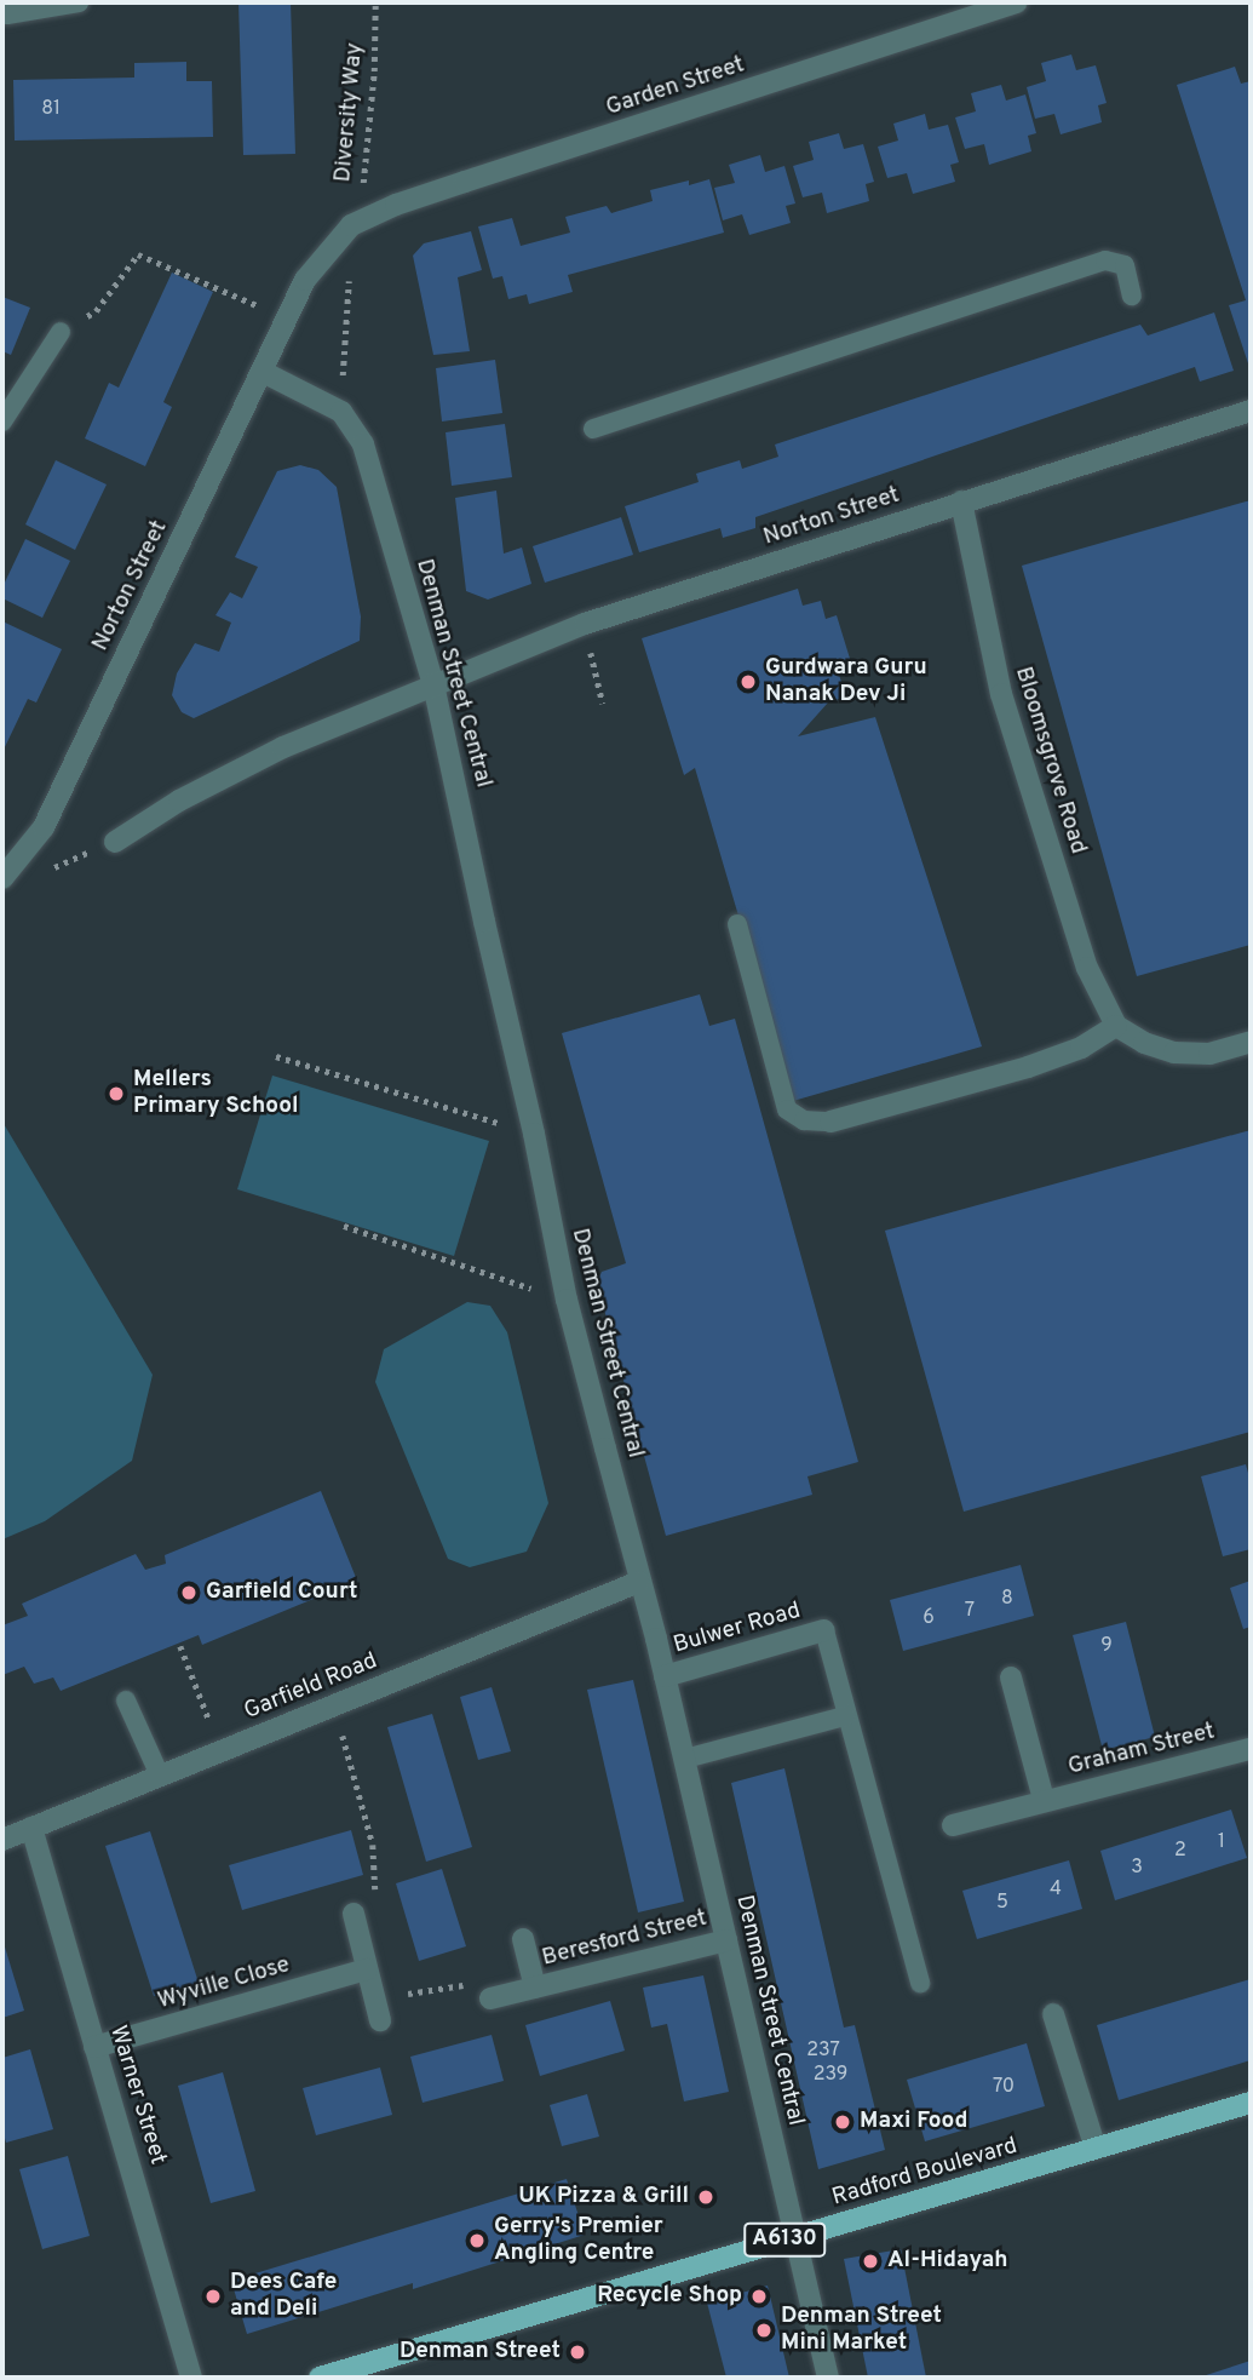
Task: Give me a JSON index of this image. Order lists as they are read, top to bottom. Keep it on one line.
{"streets":{"main road":["Radford Boulevard","A6130"],"street":["Garden Street","Norton Street","Denman Street Central","Bloomsgrove Road","Bulwer Road","Garfield Road","Graham Street","Beresford Street","Wyville Close","Warner Street"],"path":["Diversity Way"]},"crossings":[["Garden Street","Diversity Way"],["Garden Street","Norton Street"],["Diversity Way","Norton Street"],["Diversity Way","Denman Street Central"],["Norton Street","Denman Street Central"],["Norton Street","Bloomsgrove Road"],["Denman Street Central","Bulwer Road"],["Denman Street Central","Garfield Road"],["Denman Street Central","Beresford Street"],["Denman Street Central","Radford Boulevard"],["Garfield Road","Warner Street"],["Wyville Close","Warner Street"]],"places":["Gurdwara Guru Nanak Dev Ji","Mellers Primary School","Garfield Court","Maxi Food","UK Pizza & Grill","Gerry's Premier Angling Centre","Al-Hidayah","Dees Cafe and Deli","Recycle Shop","Denman Street Mini Market","Denman Street"],"house_numbers":["81","8","7","6","9","1","2","3","4","5","237","239","70"]}
